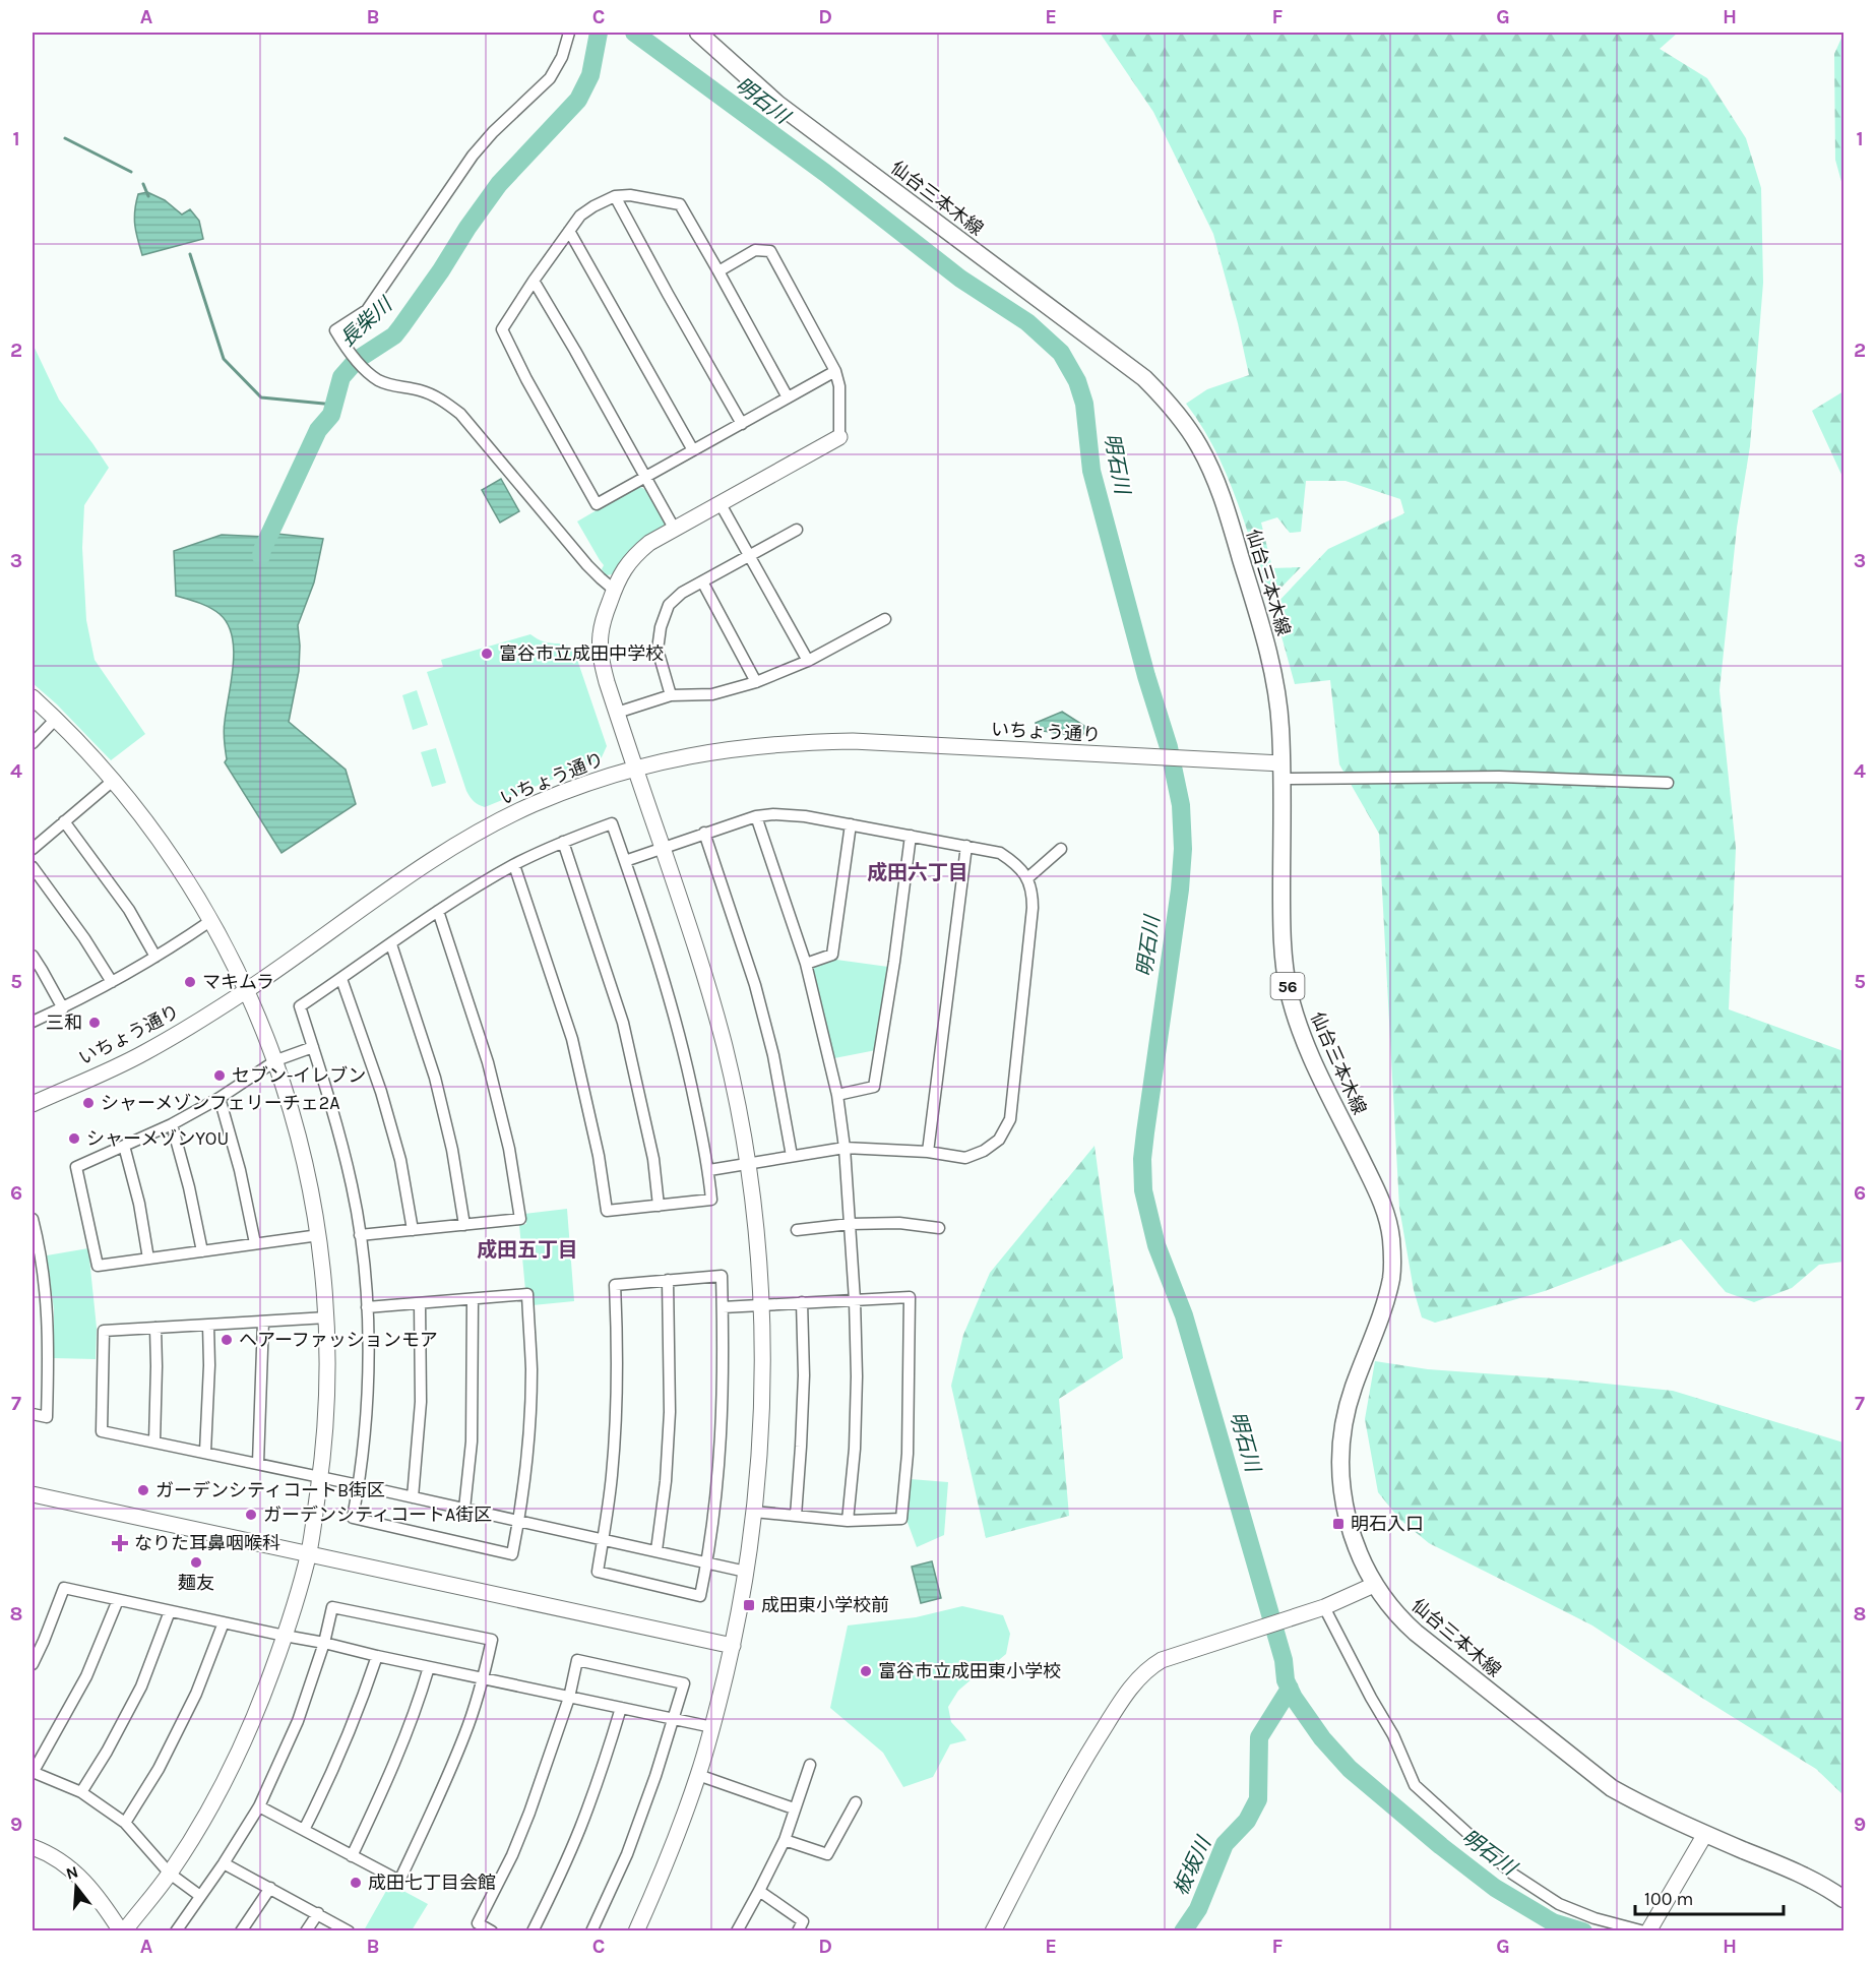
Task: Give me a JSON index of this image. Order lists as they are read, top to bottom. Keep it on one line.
{"streets":{"main road":["仙台三本木線","56"],"street":["いちょう通り"]},"crossings":[["仙台三本木線","いちょう通り"]],"districts":["成田六丁目","成田五丁目"],"water":["明石川","長柴川","板坂川"],"places":{"other":["富谷市立成田中学校","マキムラ","三和","セブン-イレブン","シャーメゾンフェリーチェ2A","シャーメゾンYOU","ヘアーファッションモア","ガーデンシティコートB街区","ガーデンシティコートA街区","麺友","富谷市立成田東小学校","成田七丁目会館"],"transit":["明石入口","成田東小学校前"],"health":["なりた耳鼻咽喉科"]},"scale_bar":"100 m","north":"top","grid":{"columns":["A","B","C","D","E","F","G","H"],"rows":["1","2","3","4","5","6","7","8","9"]}}
